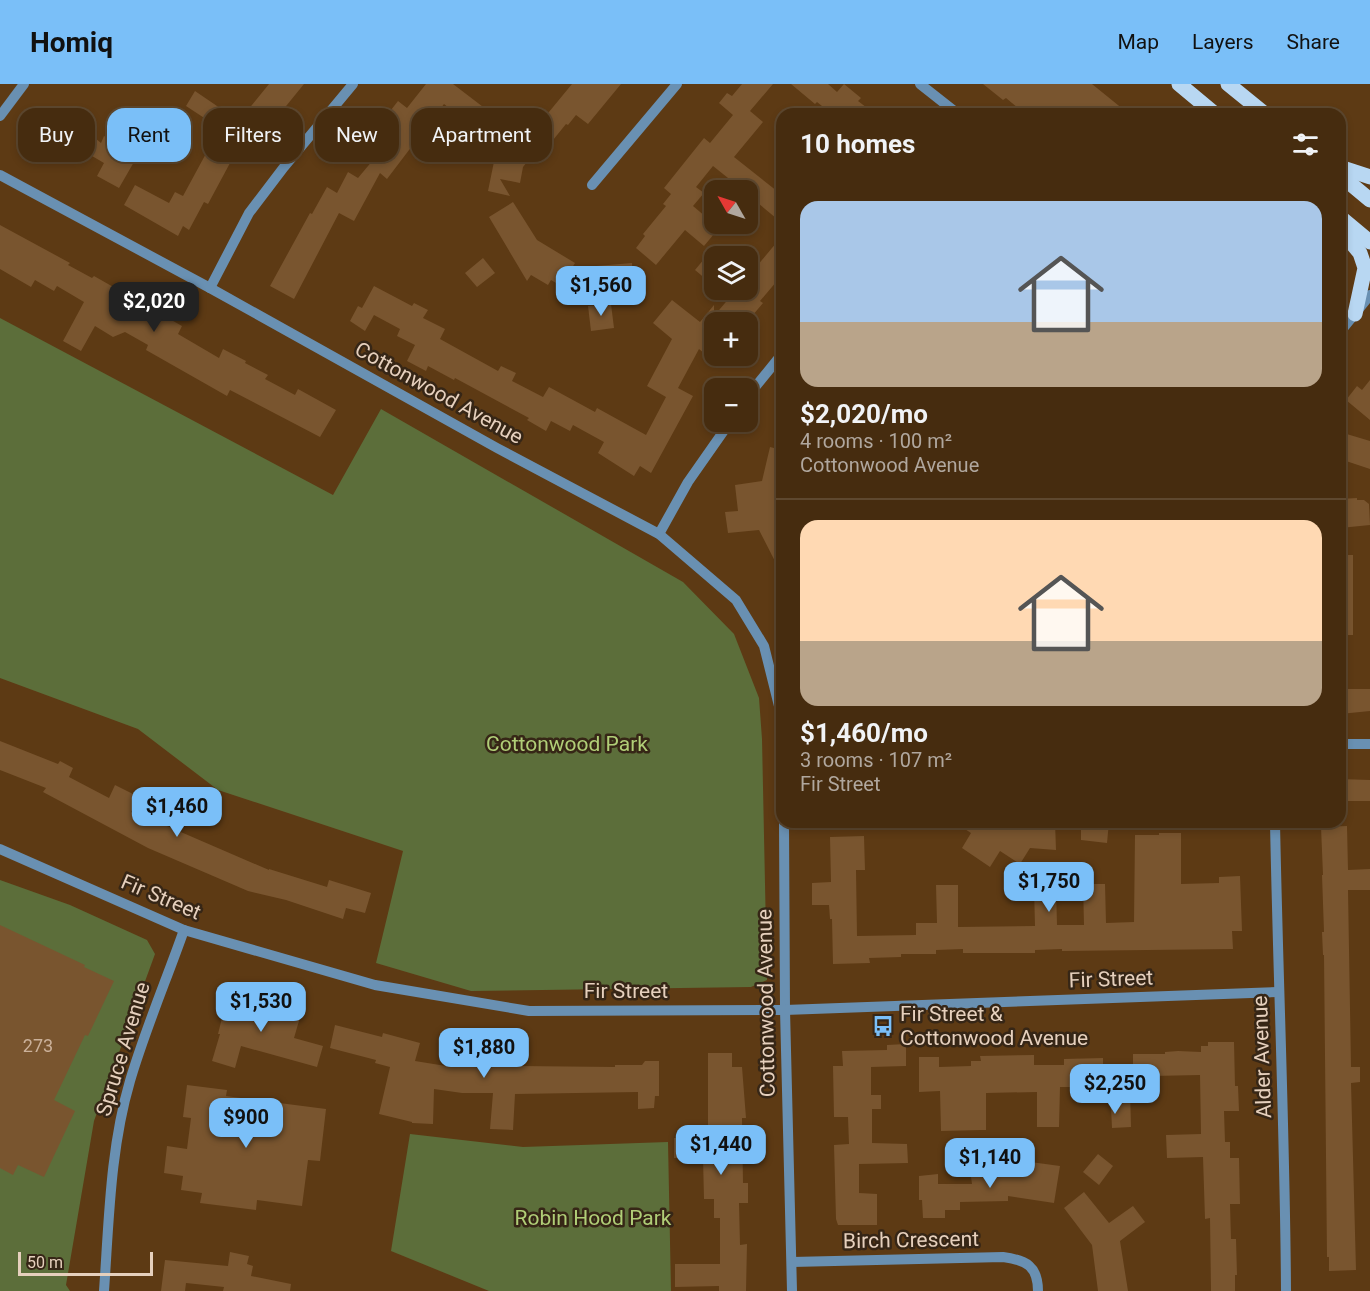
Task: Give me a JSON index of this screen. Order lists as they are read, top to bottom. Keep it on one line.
{"streets":{"street":["Cottonwood Avenue","Fir Street","Spruce Avenue","Alder Avenue","Birch Crescent"]},"crossings":[["Cottonwood Avenue","Fir Street"],["Cottonwood Avenue","Birch Crescent"],["Fir Street","Spruce Avenue"],["Fir Street","Alder Avenue"]],"parks":["Cottonwood Park","Robin Hood Park"],"places":{"bus stop":["Fir Street & Cottonwood Avenue"]},"house_numbers":["273"],"scale_bar":"50 m","north":"top left","page":{"header":"Homiq","nav":["Map","Layers","Share"],"chip":["Buy","Rent","Filters","New","Apartment"],"heading":"10 homes","map_buttons":["+","−"],"list":[{"name":"$2,020/mo","note":"4 rooms · 100 m² · Cottonwood Avenue"},{"name":"$1,460/mo","note":"3 rooms · 107 m² · Fir Street"}],"price":["$1,560","$2,020","$1,460","$1,750","$1,530","$1,880","$2,250","$900","$1,440","$1,140"],"scale":"50 m"}}
